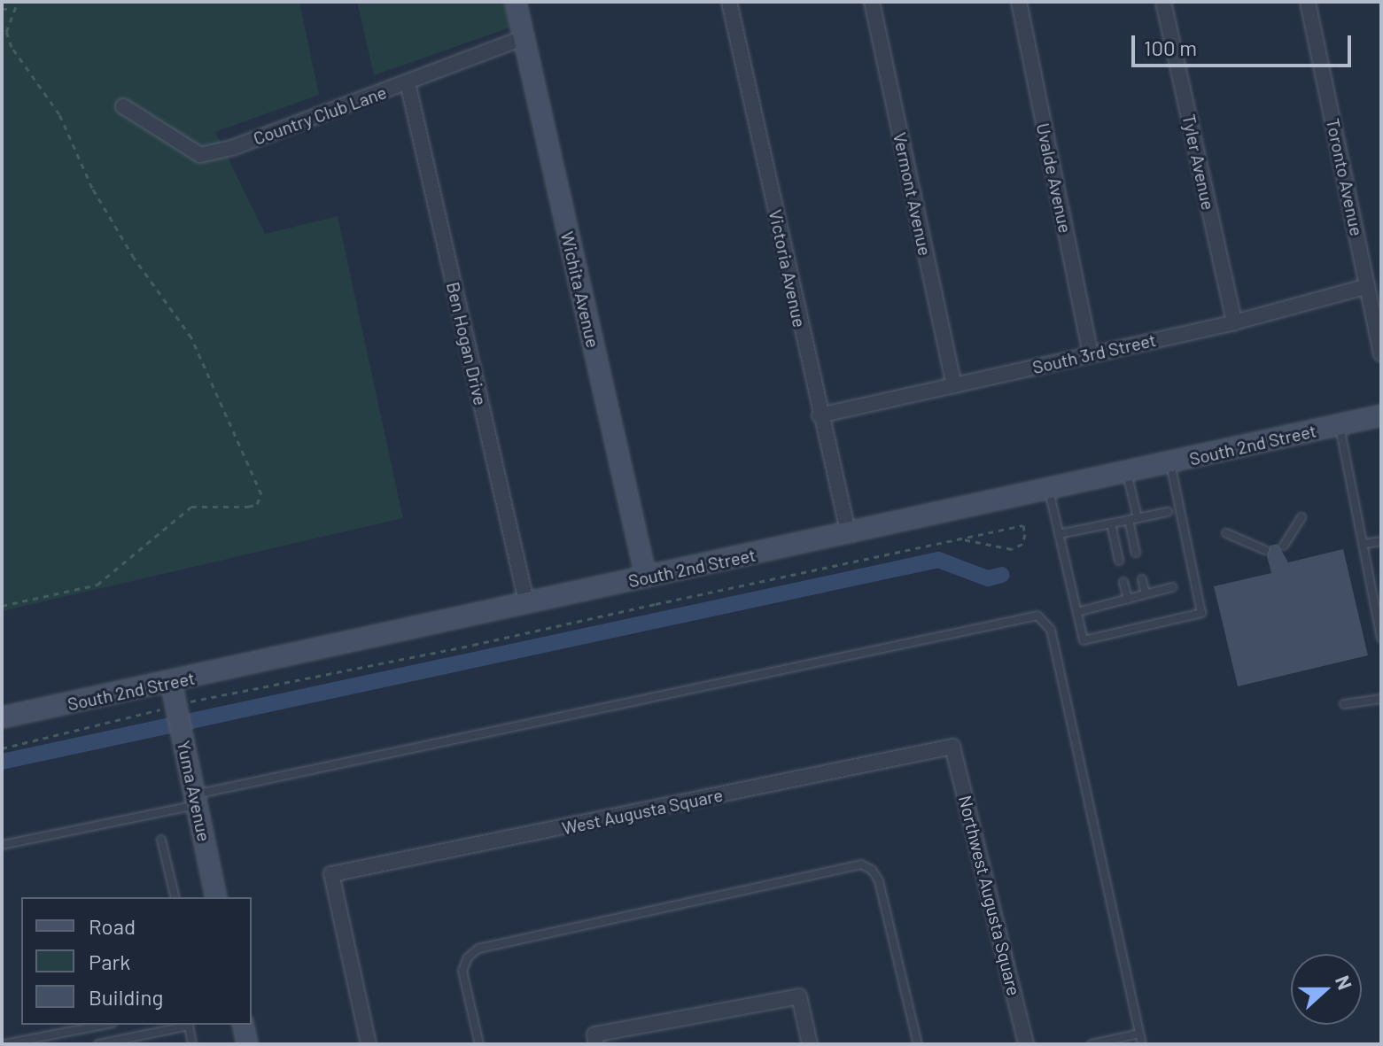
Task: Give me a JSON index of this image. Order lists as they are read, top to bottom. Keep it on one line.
{"streets":{"main road":["Wichita Avenue","South 2nd Street","Yuma Avenue"],"street":["Country Club Lane","Tyler Avenue","Toronto Avenue","Uvalde Avenue","Vermont Avenue","Victoria Avenue","Ben Hogan Drive","South 3rd Street","West Augusta Square","Northwest Augusta Square"]},"crossings":[["Country Club Lane","Wichita Avenue"],["Country Club Lane","Ben Hogan Drive"],["Tyler Avenue","South 3rd Street"],["Toronto Avenue","South 3rd Street"],["Uvalde Avenue","South 3rd Street"],["Vermont Avenue","South 3rd Street"],["Victoria Avenue","South 3rd Street"],["Victoria Avenue","South 2nd Street"],["Wichita Avenue","South 2nd Street"],["Ben Hogan Drive","South 2nd Street"],["South 2nd Street","Yuma Avenue"],["West Augusta Square","Northwest Augusta Square"]],"legend":["Road","Park","Building"],"scale_bar":"100 m","north":"right"}
